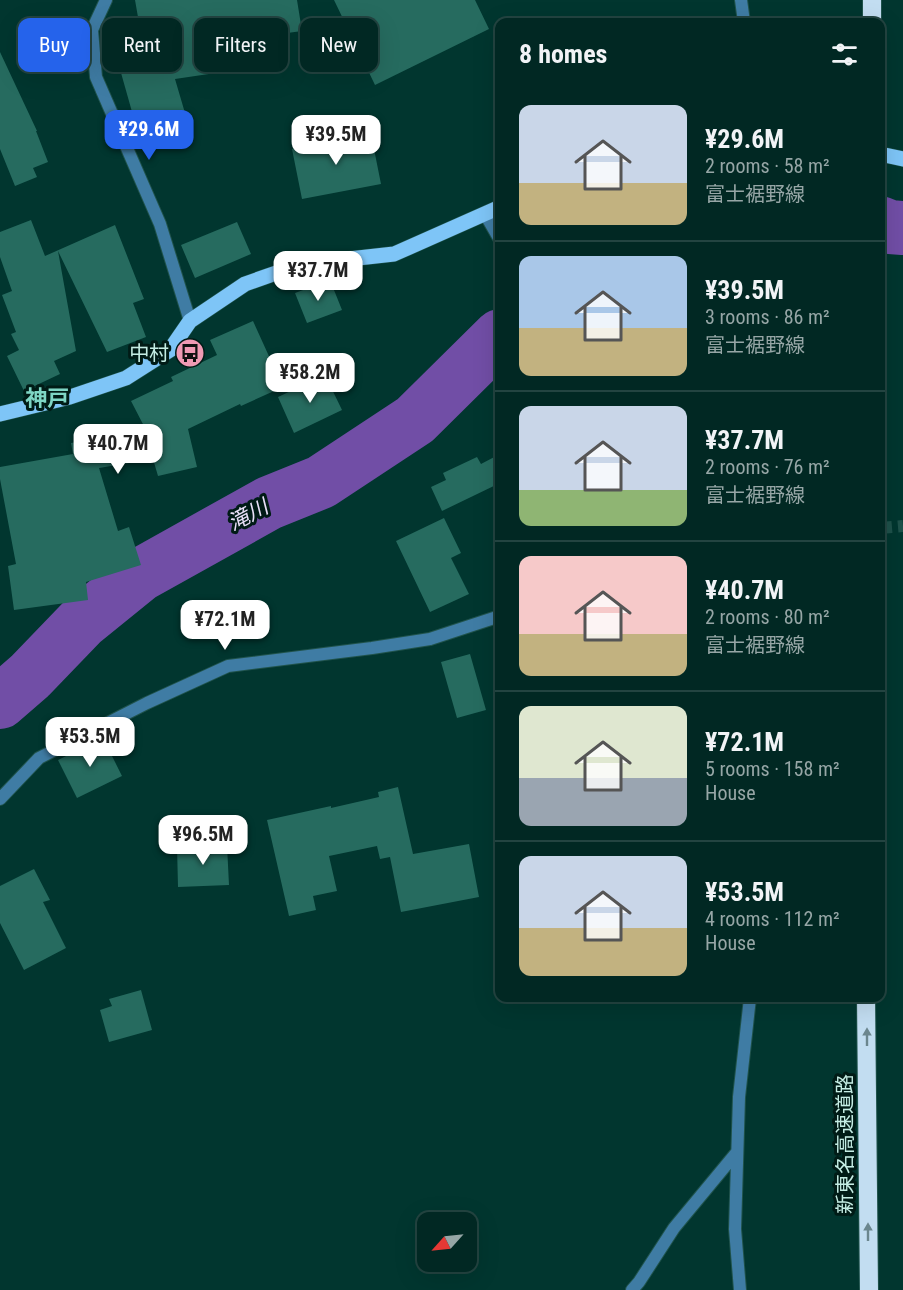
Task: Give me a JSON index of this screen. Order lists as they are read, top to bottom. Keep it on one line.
{"streets":{"highway":["新東名高速道路"]},"one_way":["新東名高速道路"],"districts":["神戸"],"water":["滝川"],"places":{"bus stop":["中村"]},"north":"bottom left","page":{"chip":["Buy","Rent","Filters","New"],"heading":"8 homes","list":[{"name":"¥29.6M","note":"2 rooms · 58 m² · 富士裾野線"},{"name":"¥39.5M","note":"3 rooms · 86 m² · 富士裾野線"},{"name":"¥37.7M","note":"2 rooms · 76 m² · 富士裾野線"},{"name":"¥40.7M","note":"2 rooms · 80 m² · 富士裾野線"},{"name":"¥72.1M","note":"5 rooms · 158 m² · House"},{"name":"¥53.5M","note":"4 rooms · 112 m² · House"}],"price":["¥29.6M","¥39.5M","¥37.7M","¥58.2M","¥40.7M","¥72.1M","¥53.5M","¥96.5M"]}}
